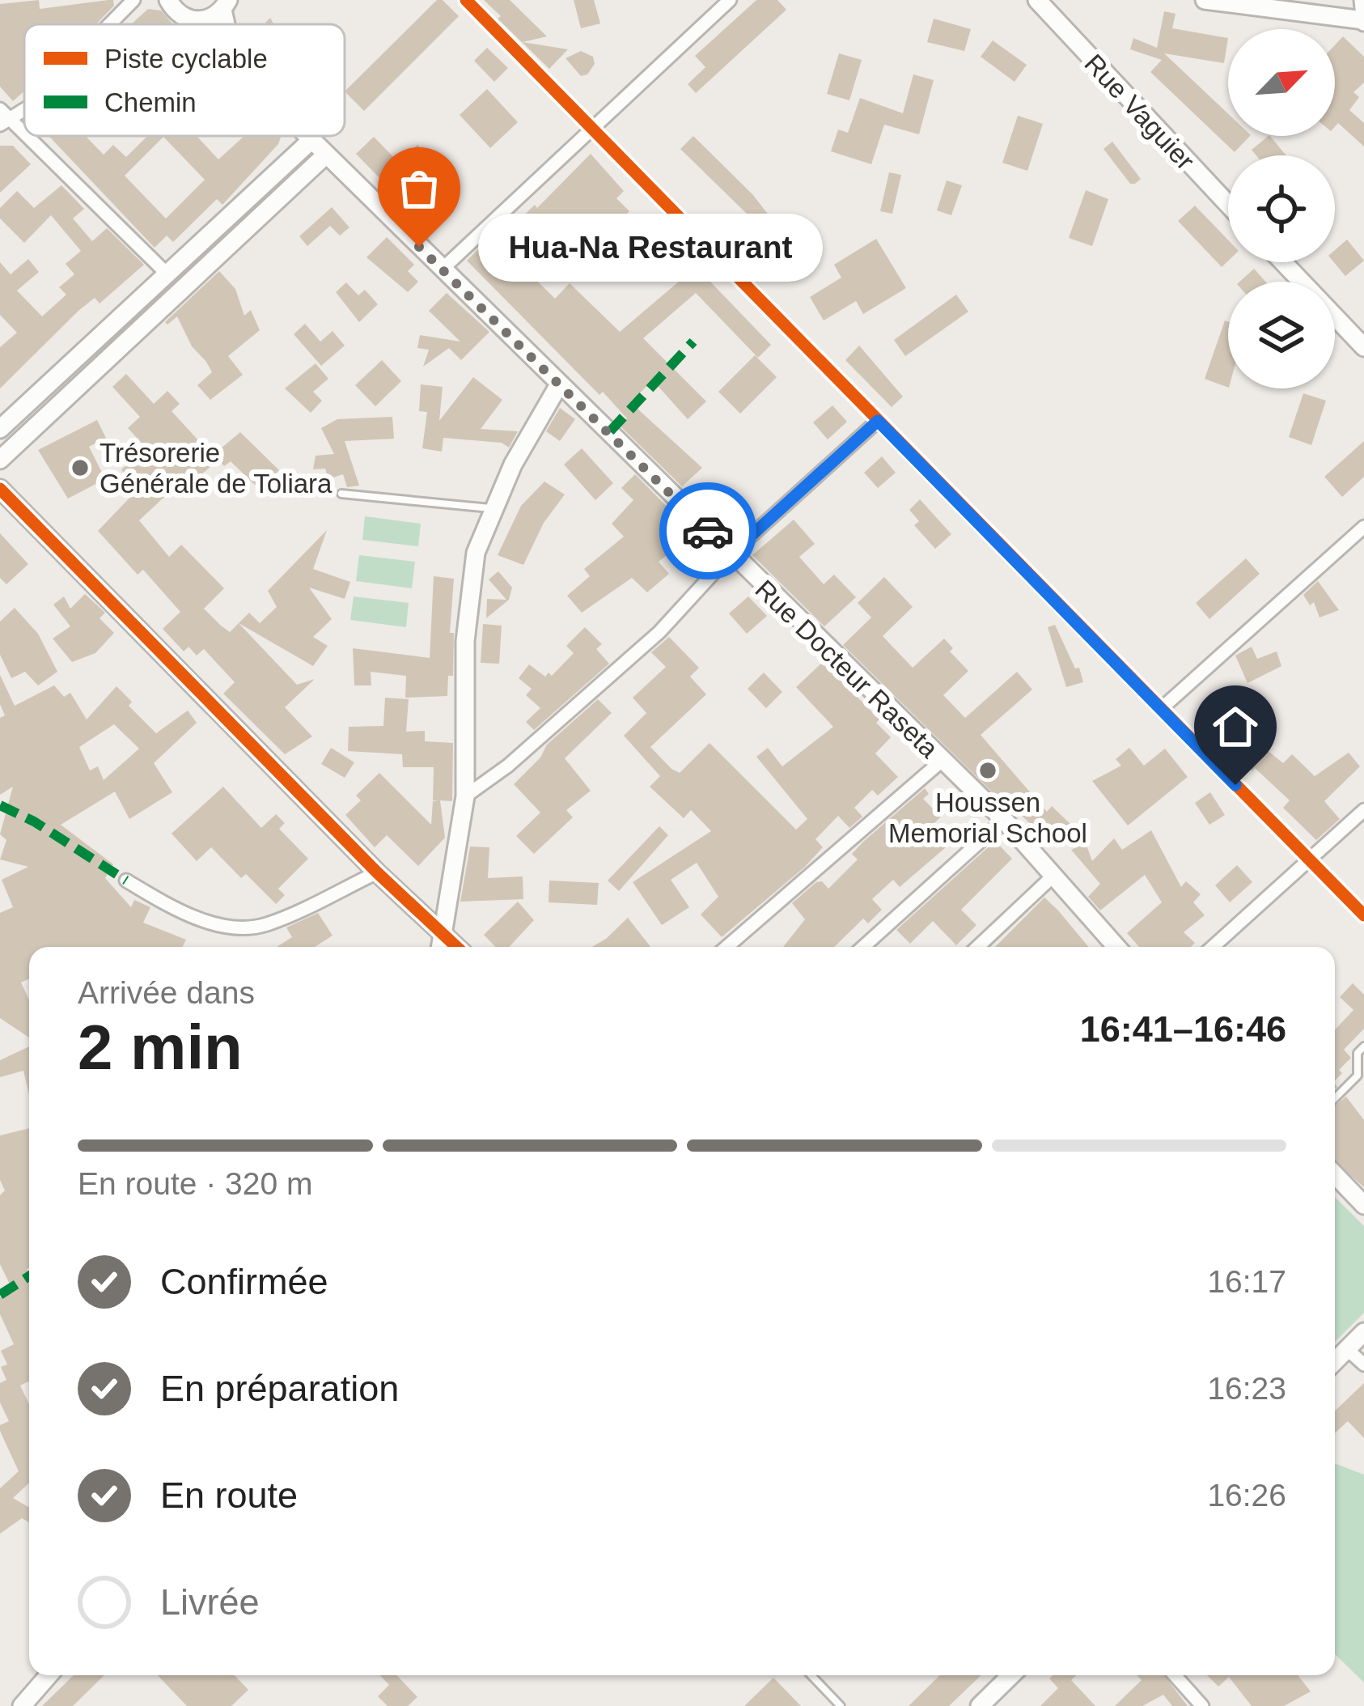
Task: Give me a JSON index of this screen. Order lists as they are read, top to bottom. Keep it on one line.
{"streets":{"main road":["Rue Vaguier","Rue Docteur Raseta"]},"places":["Hua-Na Restaurant","Trésorerie Générale de Toliara","Houssen Memorial School"],"legend":["Piste cyclable","Chemin"],"north":"top right","page":{"bubble":"Hua-Na Restaurant","heading":["2 min","Arrivée dans","16:41–16:46"],"bar":"En route · 320 m","list":[["Confirmée","16:17"],["En préparation","16:23"],["En route","16:26"],"Livrée"]}}
